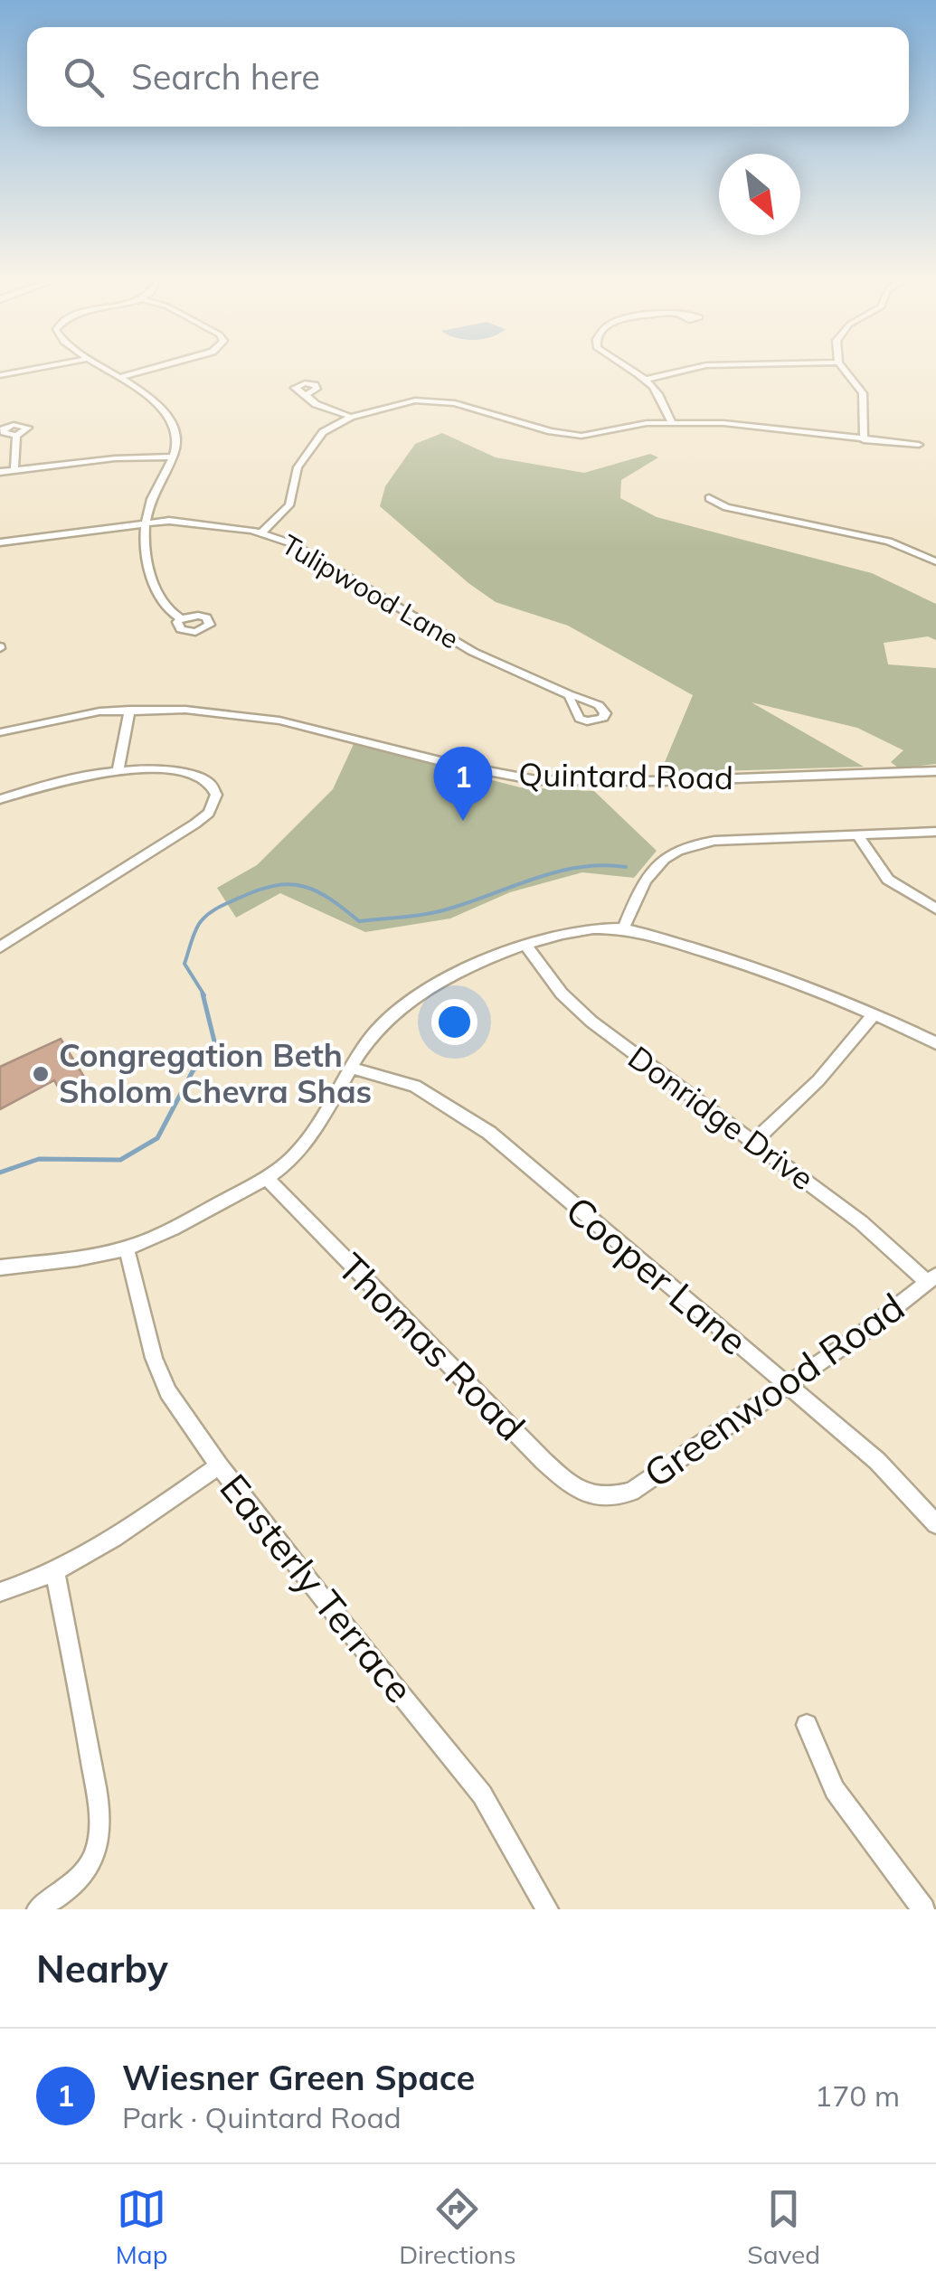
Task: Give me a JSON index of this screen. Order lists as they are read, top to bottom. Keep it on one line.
{"streets":{"street":["Tulipwood Lane","Quintard Road","Donridge Drive","Cooper Lane","Thomas Road","Greenwood Road","Easterly Terrace"]},"crossings":[["Donridge Drive","Greenwood Road"],["Cooper Lane","Greenwood Road"],["Thomas Road","Greenwood Road"]],"places":["Congregation Beth Sholom Chevra Shas"],"north":"bottom right","page":{"search":"Search here","pins":"1","heading":"Nearby","list":[{"mark":"1","name":"Wiesner Green Space","note":"Park · Quintard Road","value":"170 m"}],"nav":["Map","Directions","Saved"]}}
